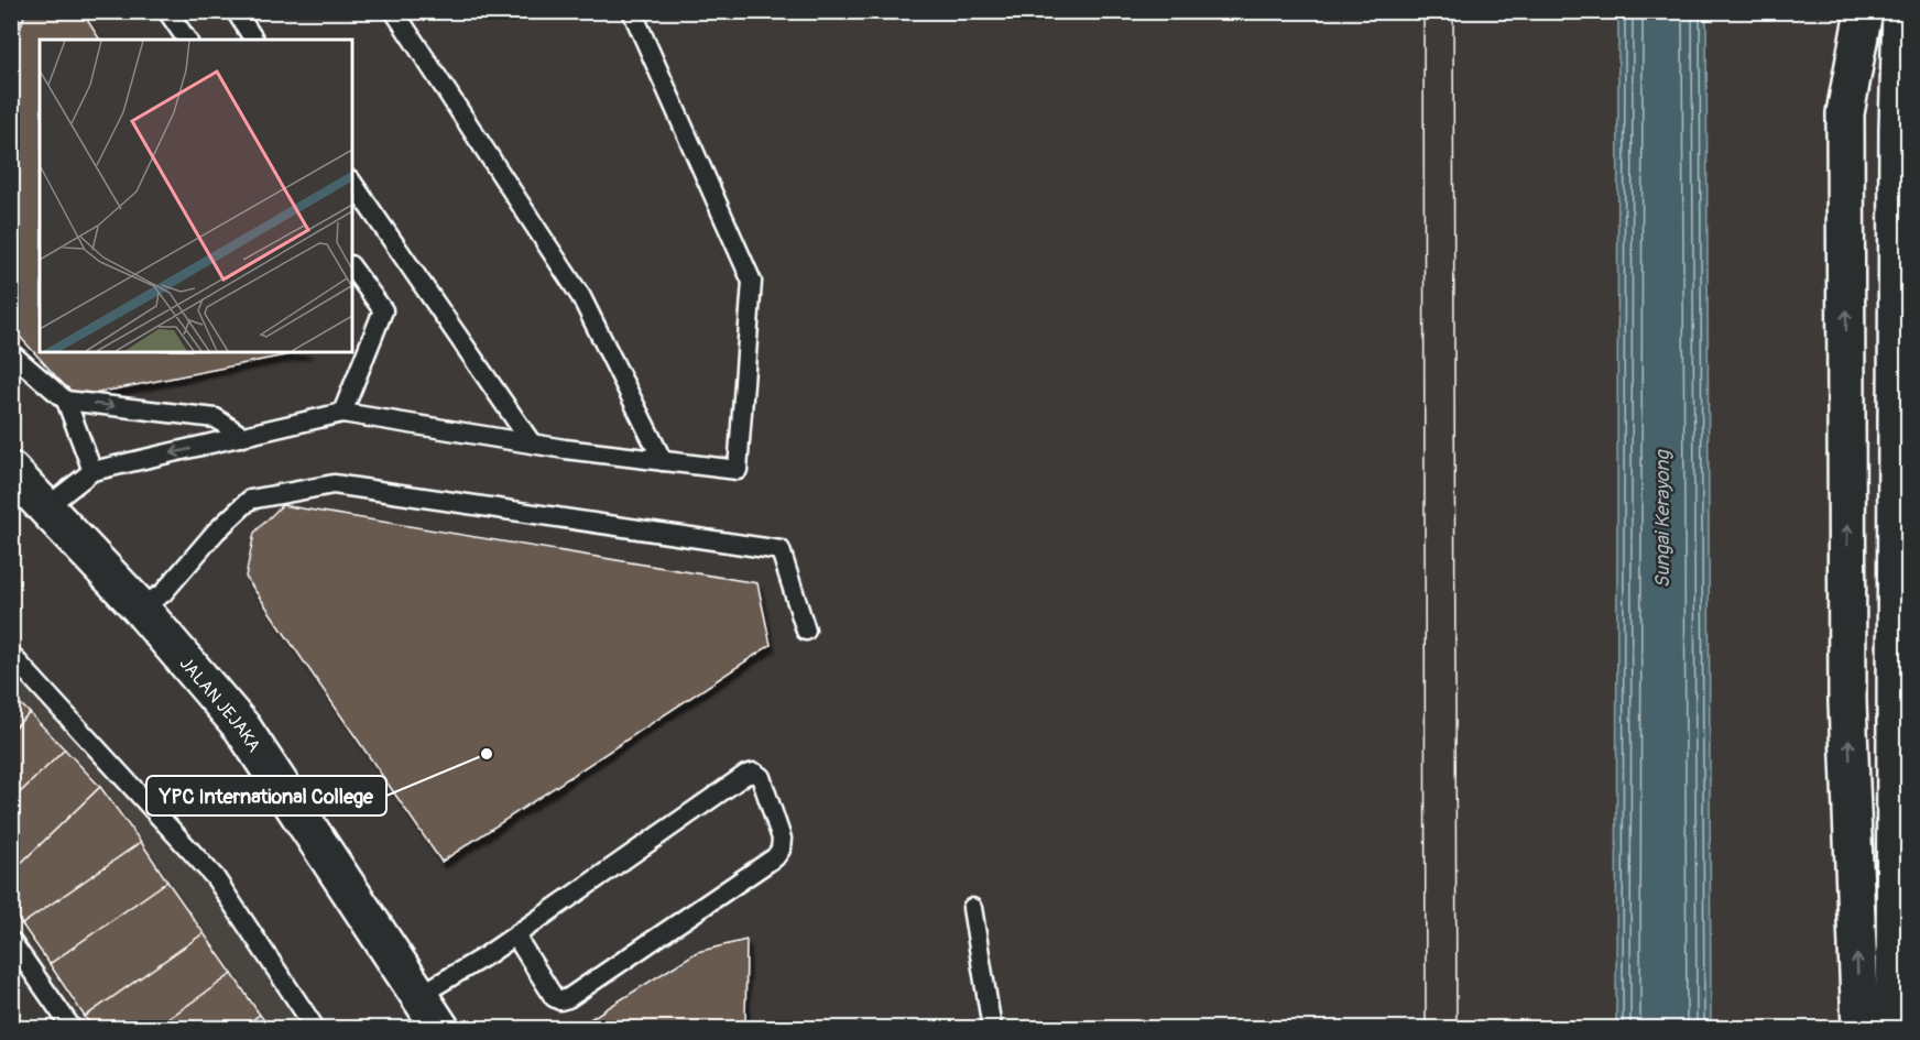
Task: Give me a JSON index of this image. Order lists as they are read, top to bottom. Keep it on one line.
{"streets":{"main road":["JALAN JEJAKA"]},"water":["Sungai Kerayong"],"places":["YPC International College"]}
